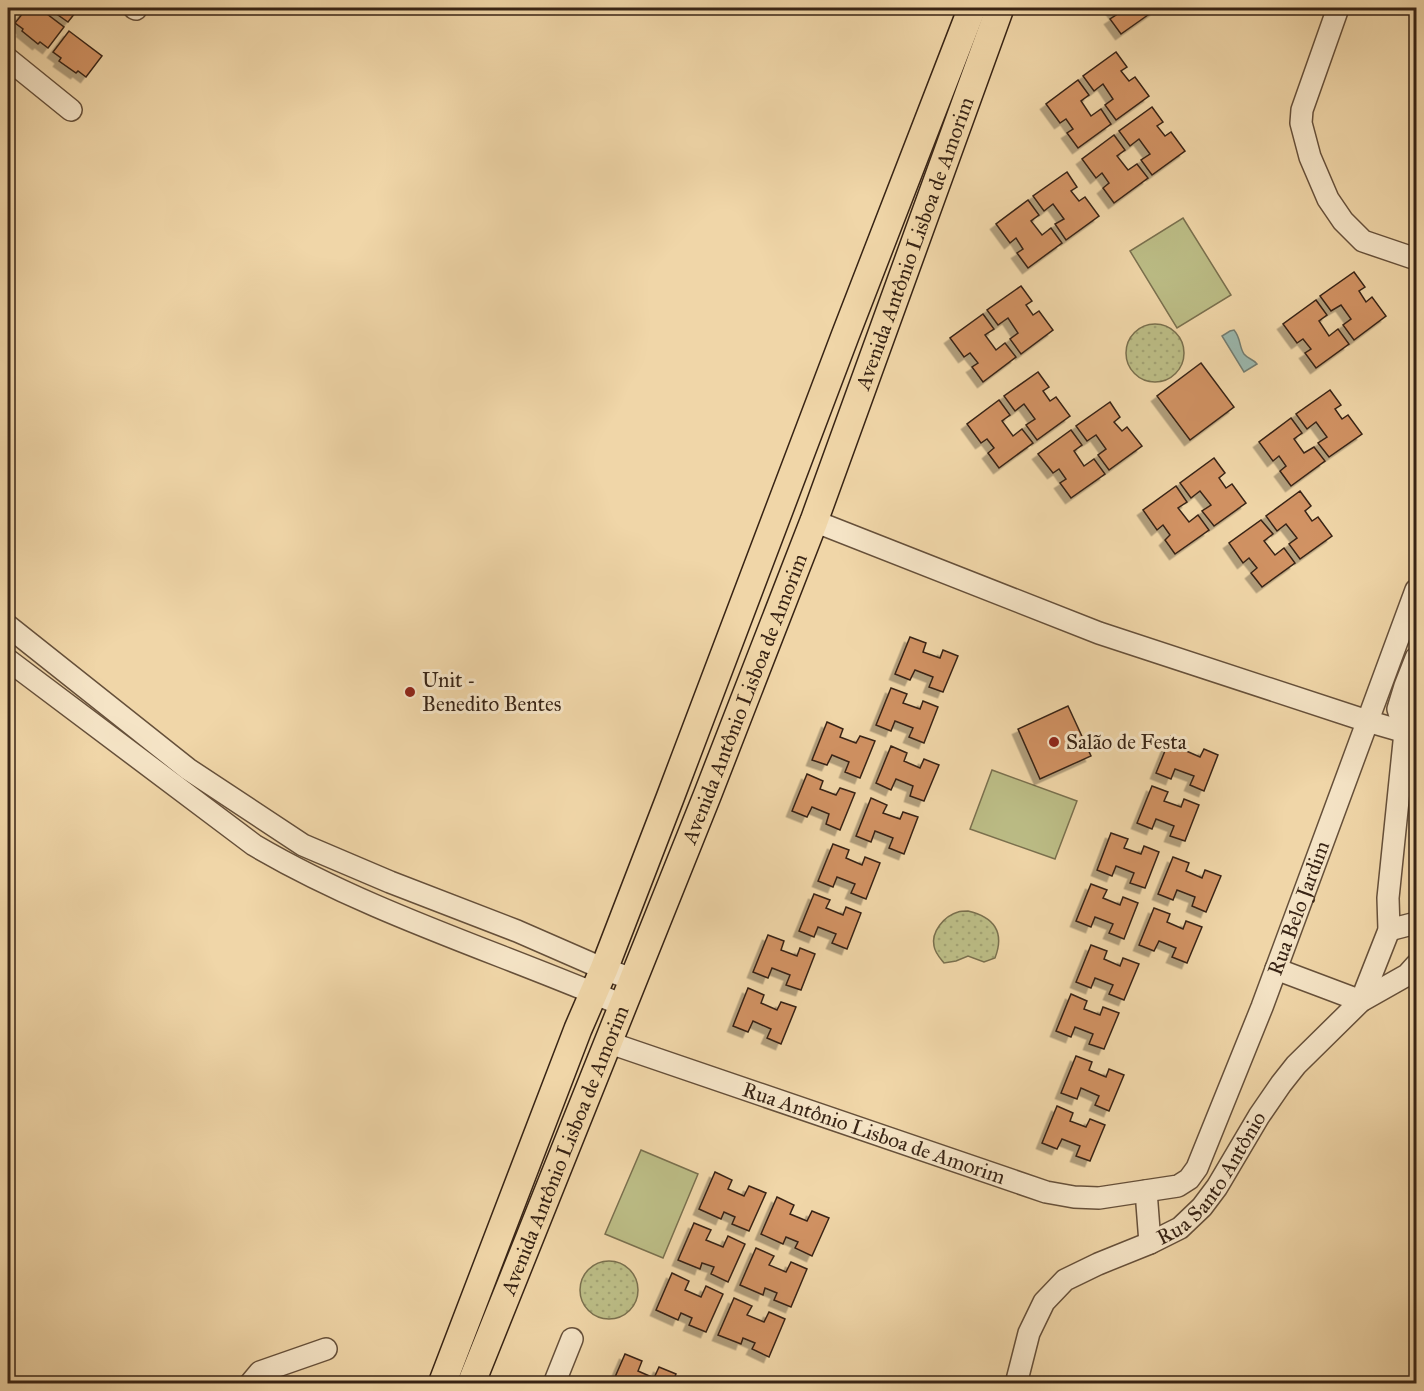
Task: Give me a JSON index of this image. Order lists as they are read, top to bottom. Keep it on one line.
{"streets":{"main road":["Avenida Antônio Lisboa de Amorim"],"street":["Rua Belo Jardim","Rua Antônio Lisboa de Amorim","Rua Santo Antônio"]},"crossings":[["Avenida Antônio Lisboa de Amorim","Rua Antônio Lisboa de Amorim"],["Rua Belo Jardim","Rua Antônio Lisboa de Amorim"]],"places":["Unit - Benedito Bentes","Salão de Festa"]}
